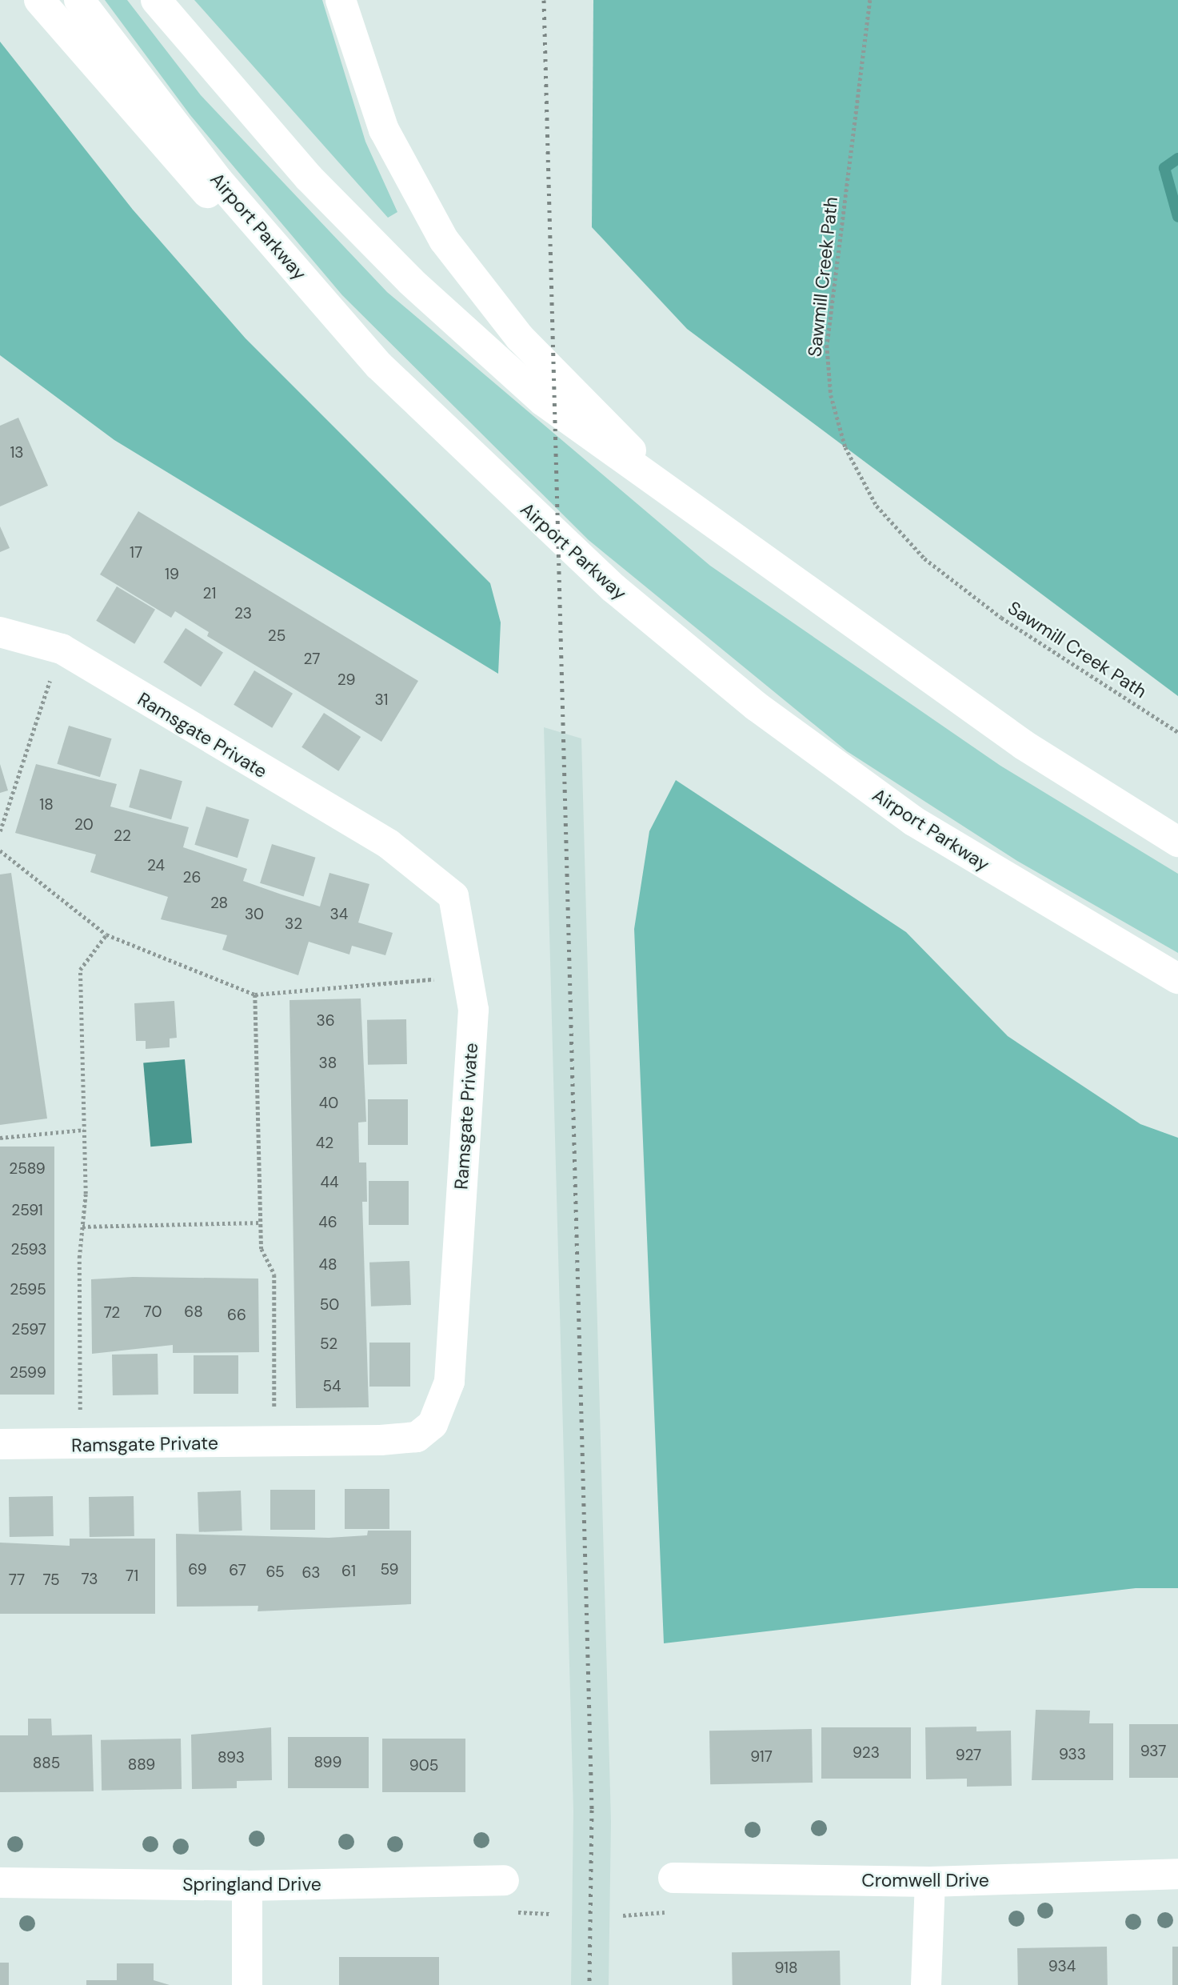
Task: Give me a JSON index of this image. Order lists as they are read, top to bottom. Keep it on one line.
{"streets":{"main road":["Airport Parkway","Ramsgate Private","Cromwell Drive","Springland Drive"],"path":["Sawmill Creek Path"]},"house_numbers":["13","17","19","21","23","25","27","29","31","18","20","22","24","26","28","30","34","32","36","38","40","42","2589","44","2591","46","2593","48","2595","50","70","68","72","66","2597","52","2599","54","69","59","67","61","65","63","71","73","77","75","937","923","933","927","917","893","899","885","889","905","934","918"]}
